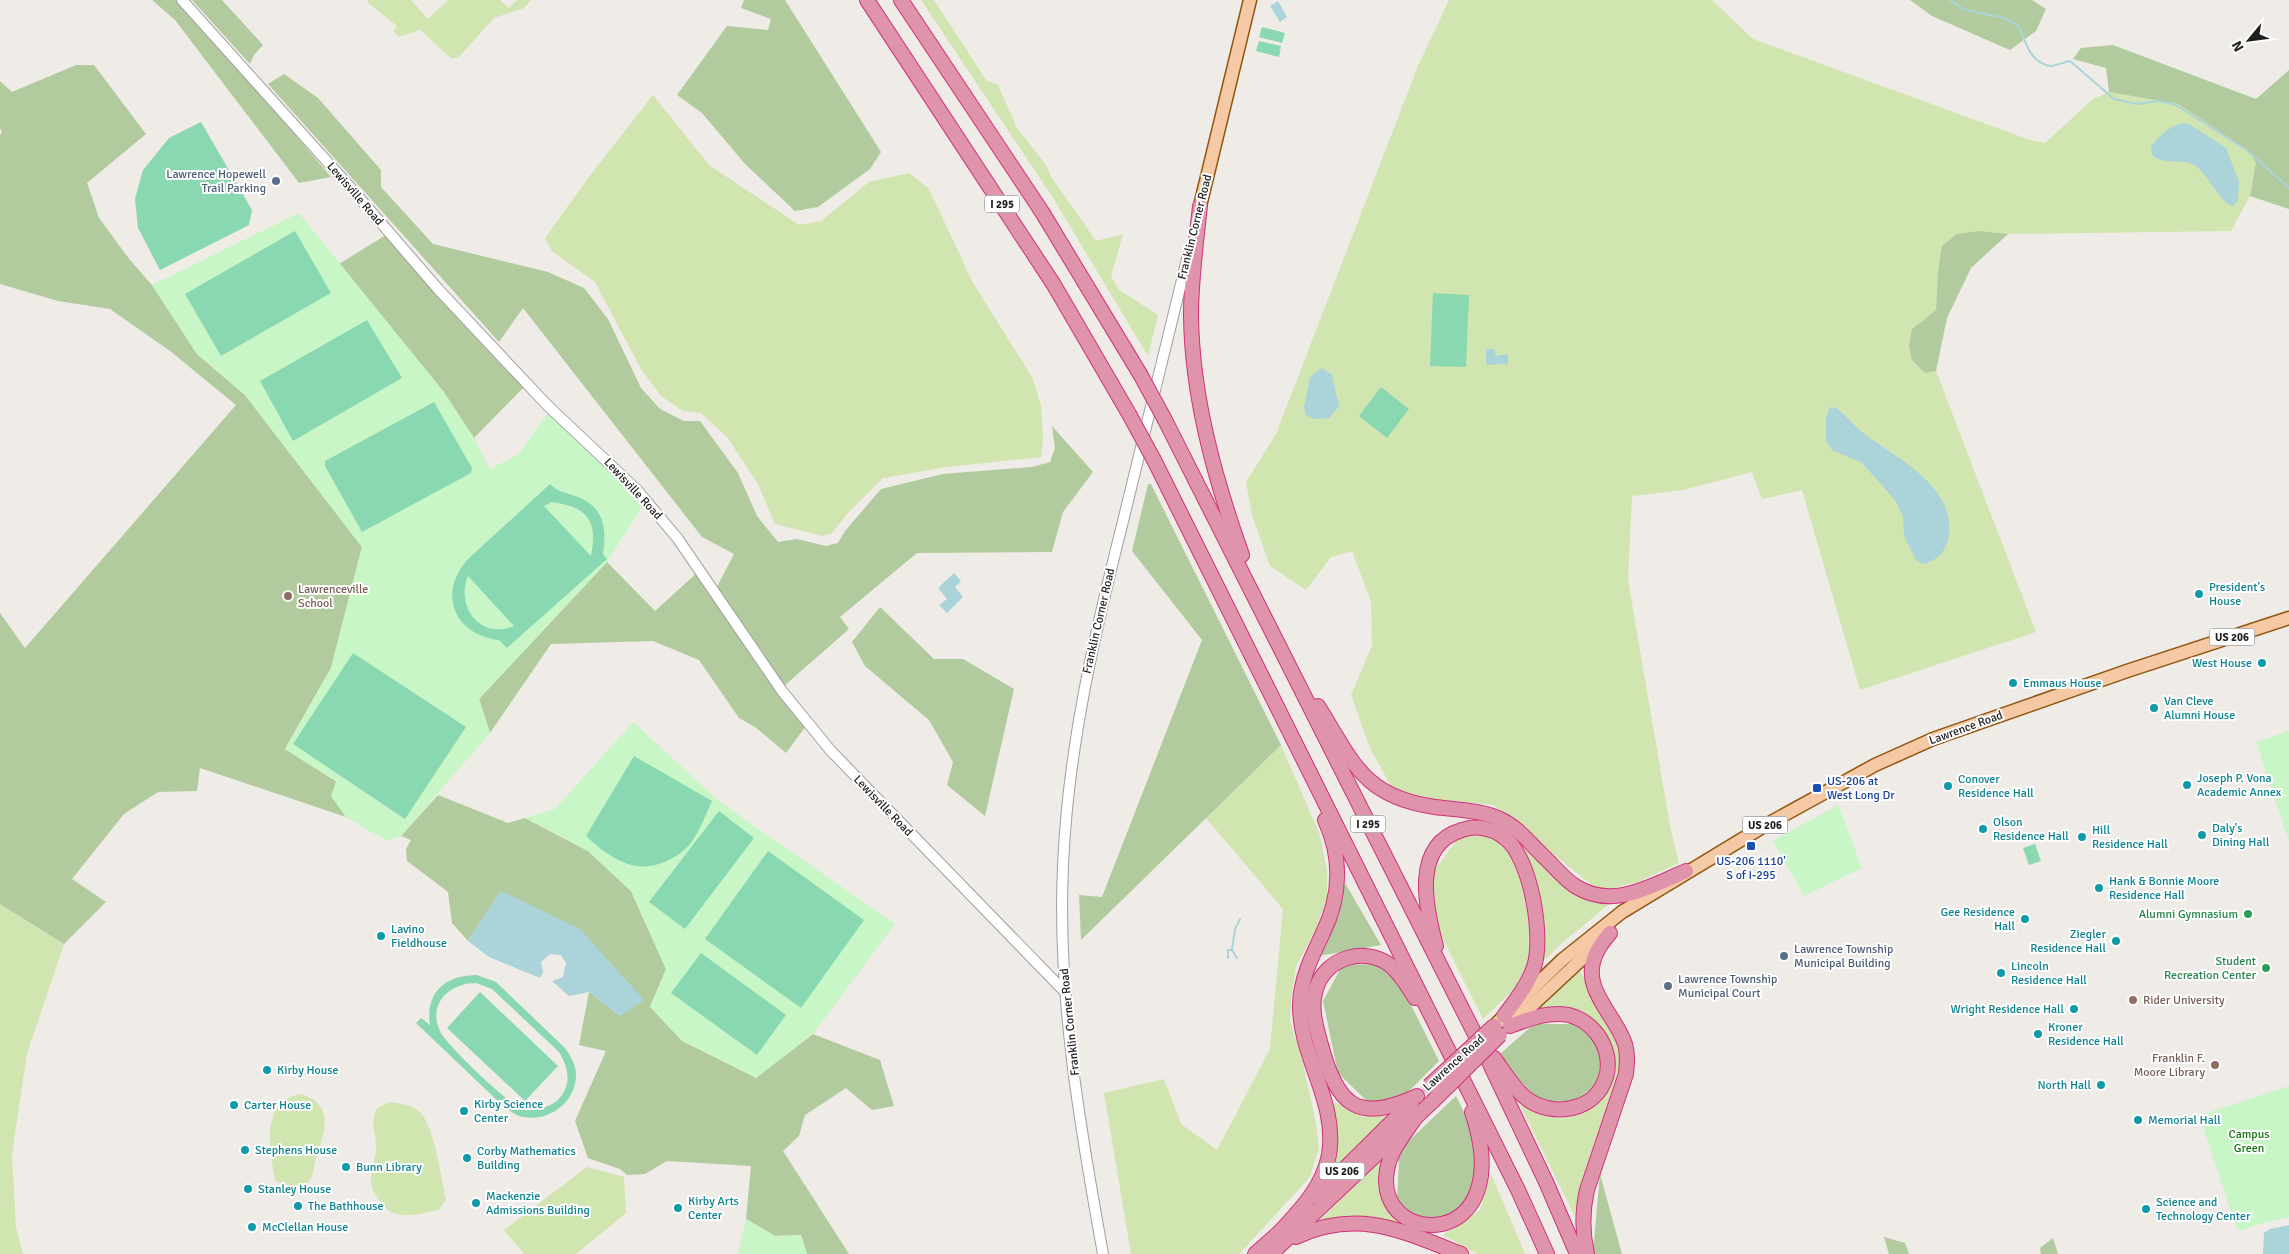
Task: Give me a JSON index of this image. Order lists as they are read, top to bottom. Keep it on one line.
{"streets":{"highway":["I 295","US 206","Lawrence Road"],"main road":["Franklin Corner Road"],"street":["Lewisville Road"]},"crossings":[["Lewisville Road","Franklin Corner Road"]],"parks":["Campus Green"],"places":{"other":["Lawrence Hopewell Trail Parking","President's House","Lawrenceville School","West House","Emmaus House","Van Cleve Alumni House","Joseph P. Vona Academic Annex","Conover Residence Hall","Olson Residence Hall","Daly's Dining Hall","Hill Residence Hall","Hank & Bonnie Moore Residence Hall","Alumni Gymnasium","Gee Residence Hall","Lavino Fieldhouse","Ziegler Residence Hall","Lawrence Township Municipal Building","Student Recreation Center","Lincoln Residence Hall","Lawrence Township Municipal Court","Rider University","Wright Residence Hall","Kroner Residence Hall","Franklin F. Moore Library","Kirby House","North Hall","Carter House","Kirby Science Center","Memorial Hall","Stephens House","Corby Mathematics Building","Bunn Library","Stanley House","Mackenzie Admissions Building","The Bathhouse","Kirby Arts Center","Science and Technology Center","McClellan House"],"transit":["US-206 at West Long Dr","US-206 1110' S of I-295"]},"north":"bottom left"}
